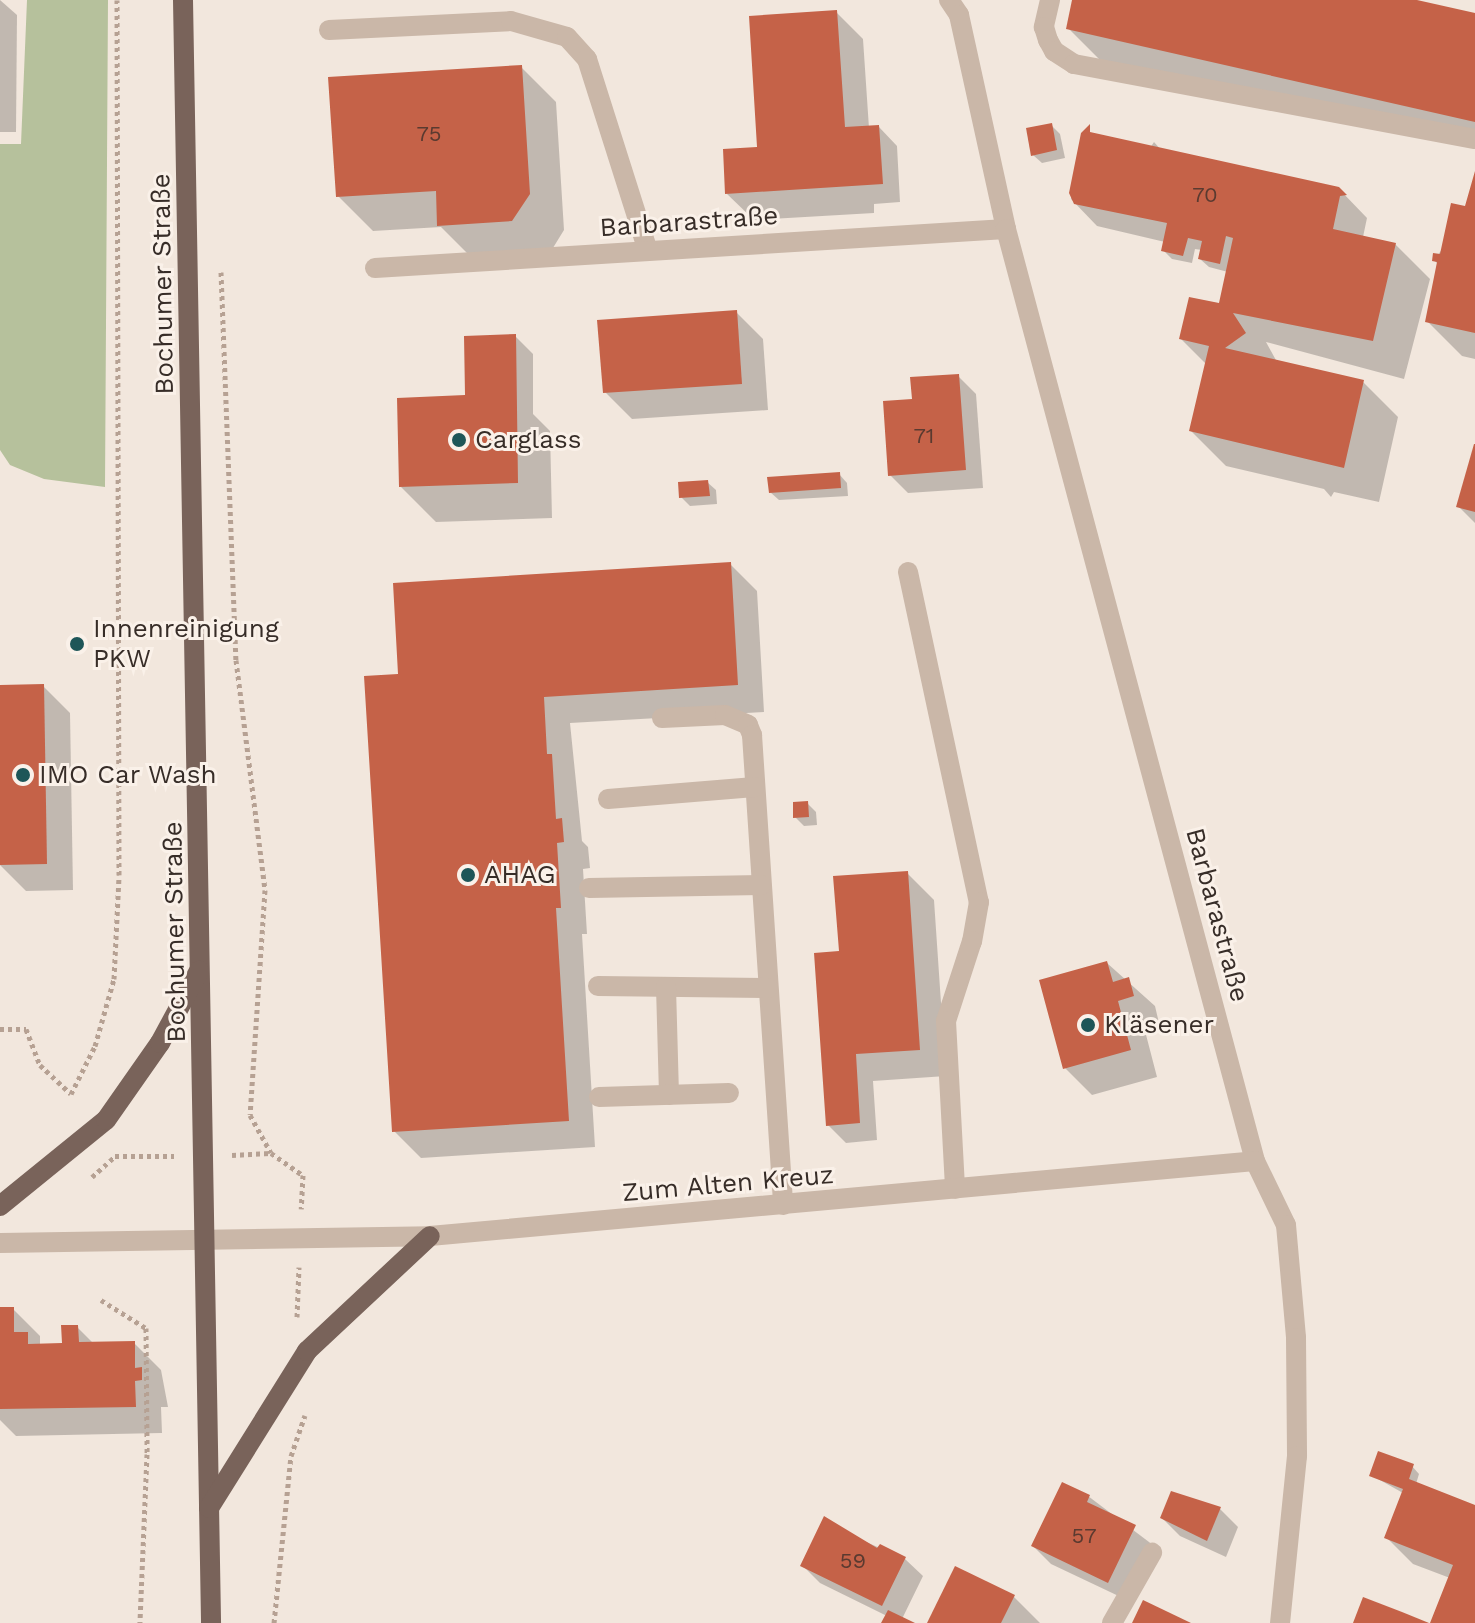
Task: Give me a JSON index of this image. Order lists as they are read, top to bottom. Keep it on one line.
{"streets":{"main road":["Bochumer Straße"],"street":["Barbarastraße","Zum Alten Kreuz"]},"crossings":[["Barbarastraße","Zum Alten Kreuz"],["Bochumer Straße","Zum Alten Kreuz"]],"places":["Carglass","Innenreinigung PKW","IMO Car Wash","AHAG","Kläsener"],"house_numbers":["75","70","71","57","59"]}
